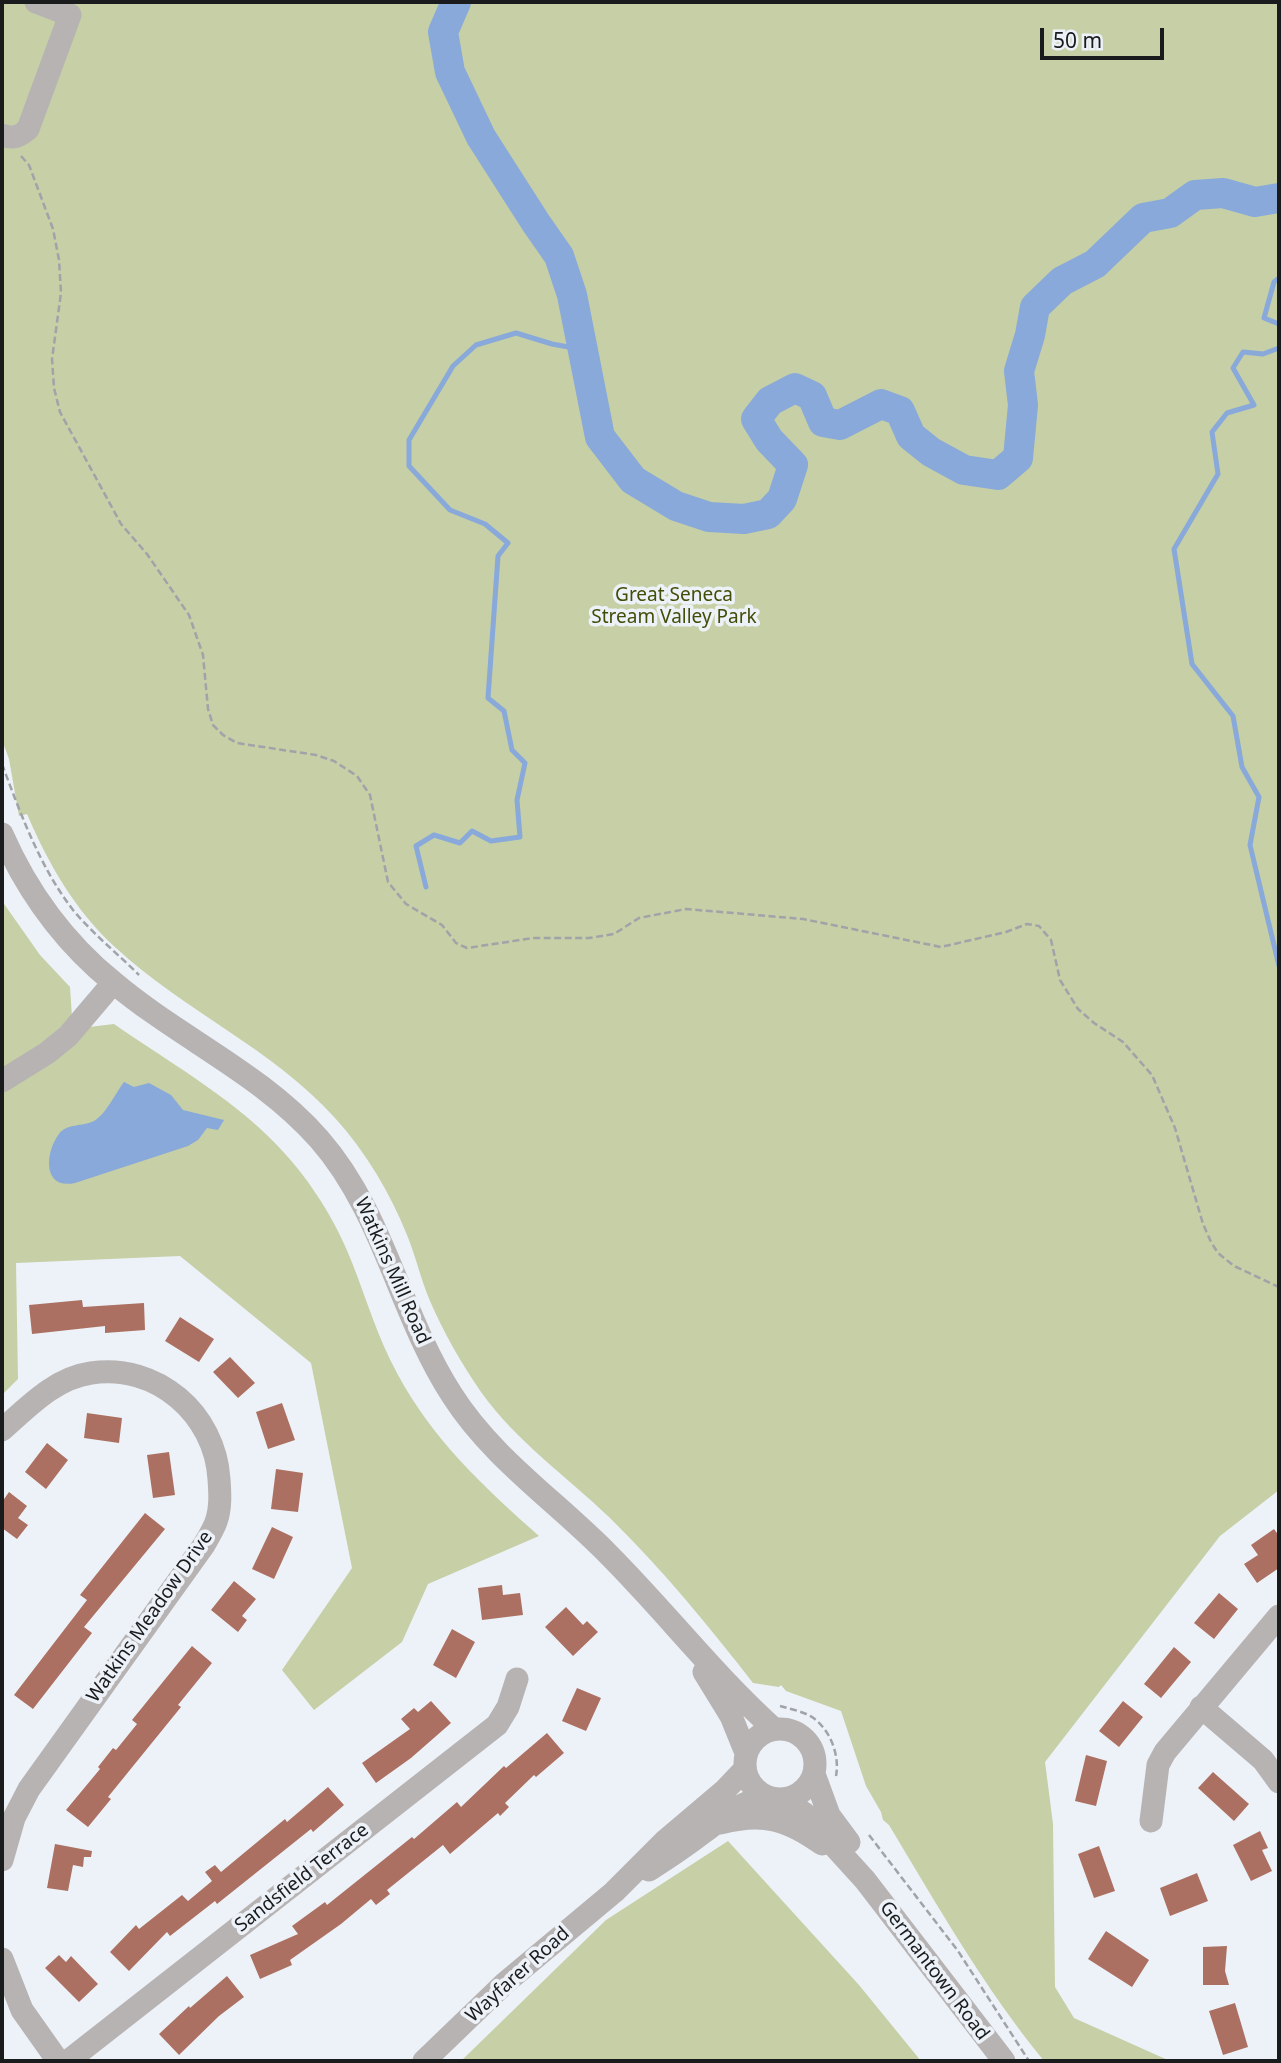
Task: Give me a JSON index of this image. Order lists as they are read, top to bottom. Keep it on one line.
{"streets":{"street":["Watkins Mill Road","Watkins Meadow Drive","Sandsfield Terrace","Germantown Road","Wayfarer Road"]},"crossings":[["Watkins Mill Road","Germantown Road"],["Watkins Mill Road","Wayfarer Road"],["Germantown Road","Wayfarer Road"]],"parks":["Great Seneca Stream Valley Park"],"scale_bar":"50 m"}
